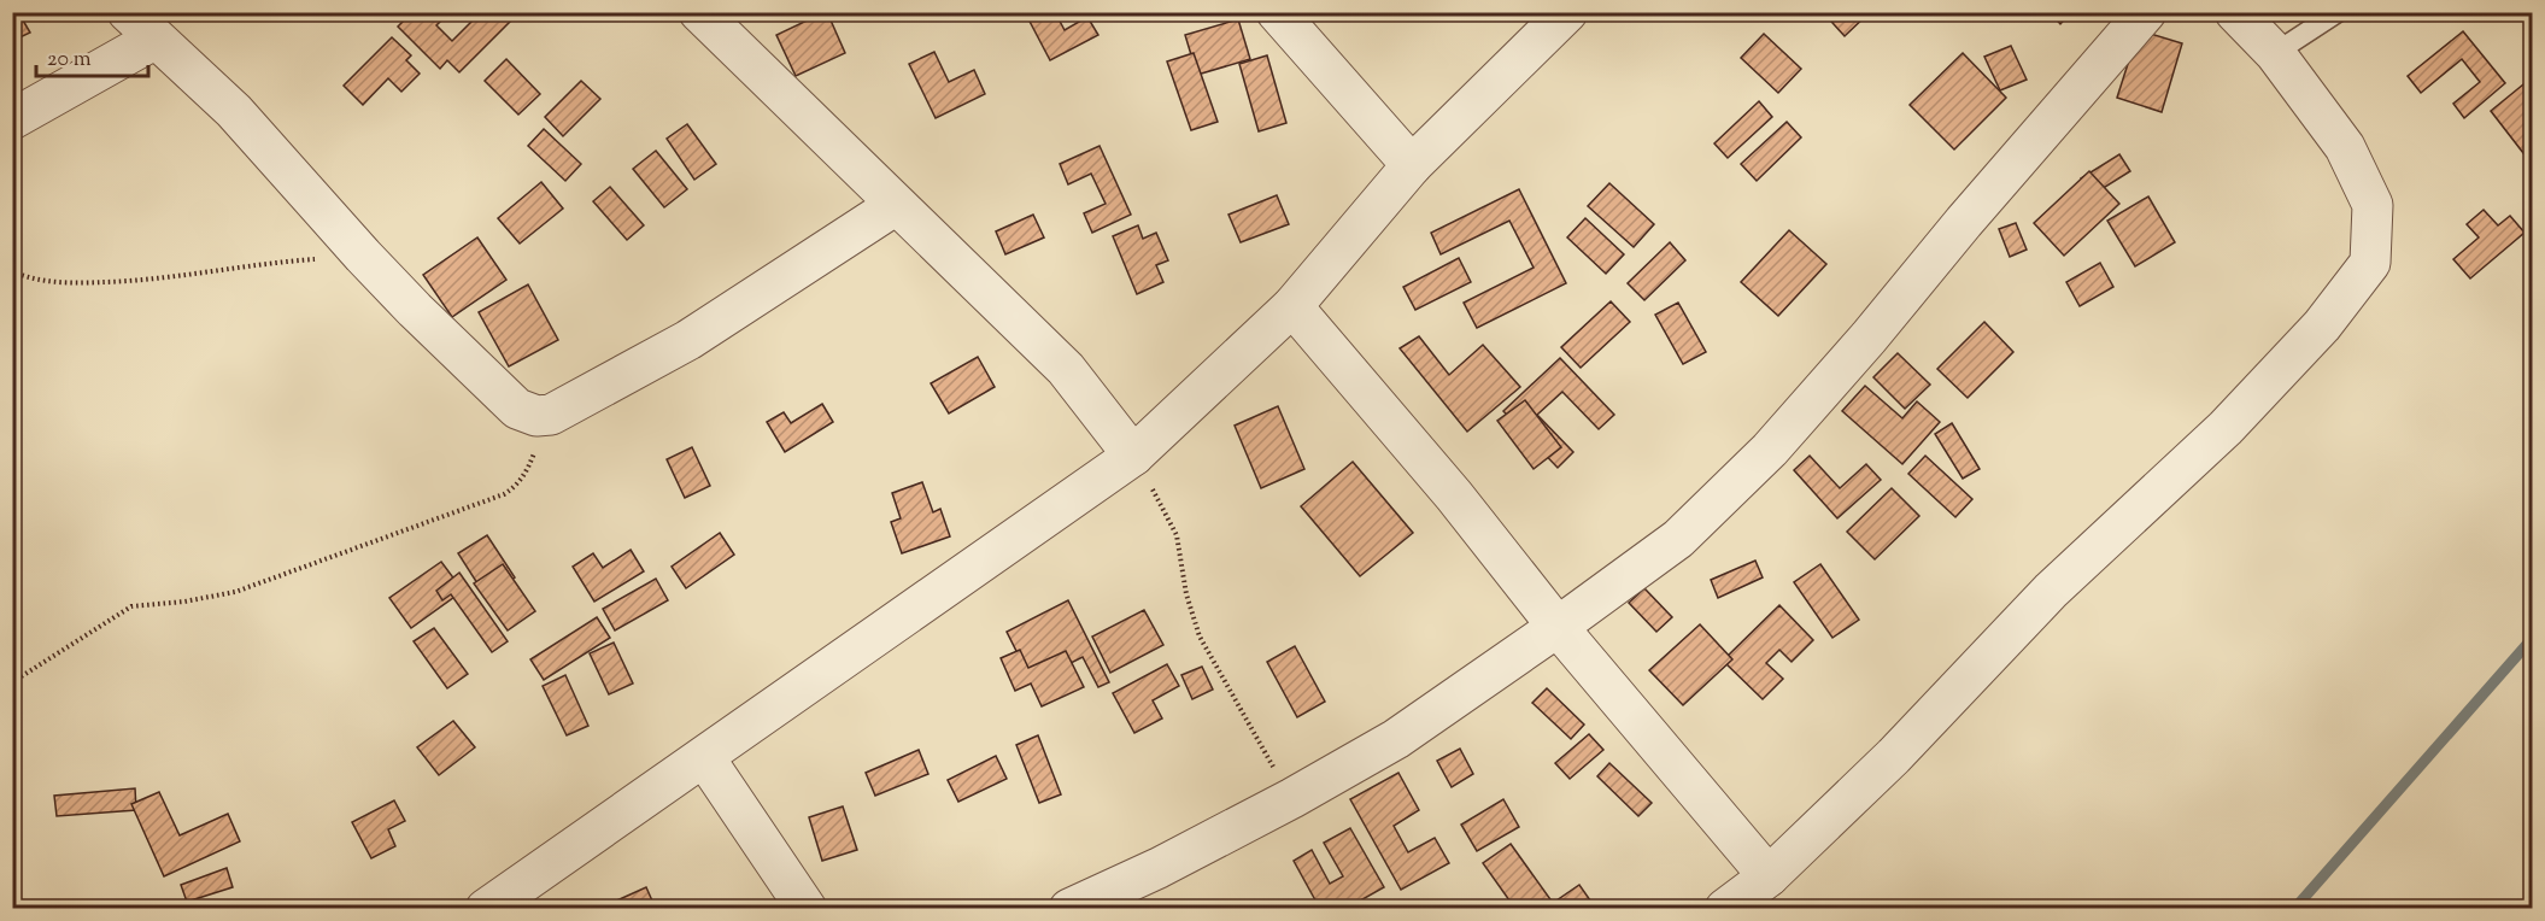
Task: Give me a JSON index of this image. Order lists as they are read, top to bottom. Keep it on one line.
{"scale_bar":"20 m"}
